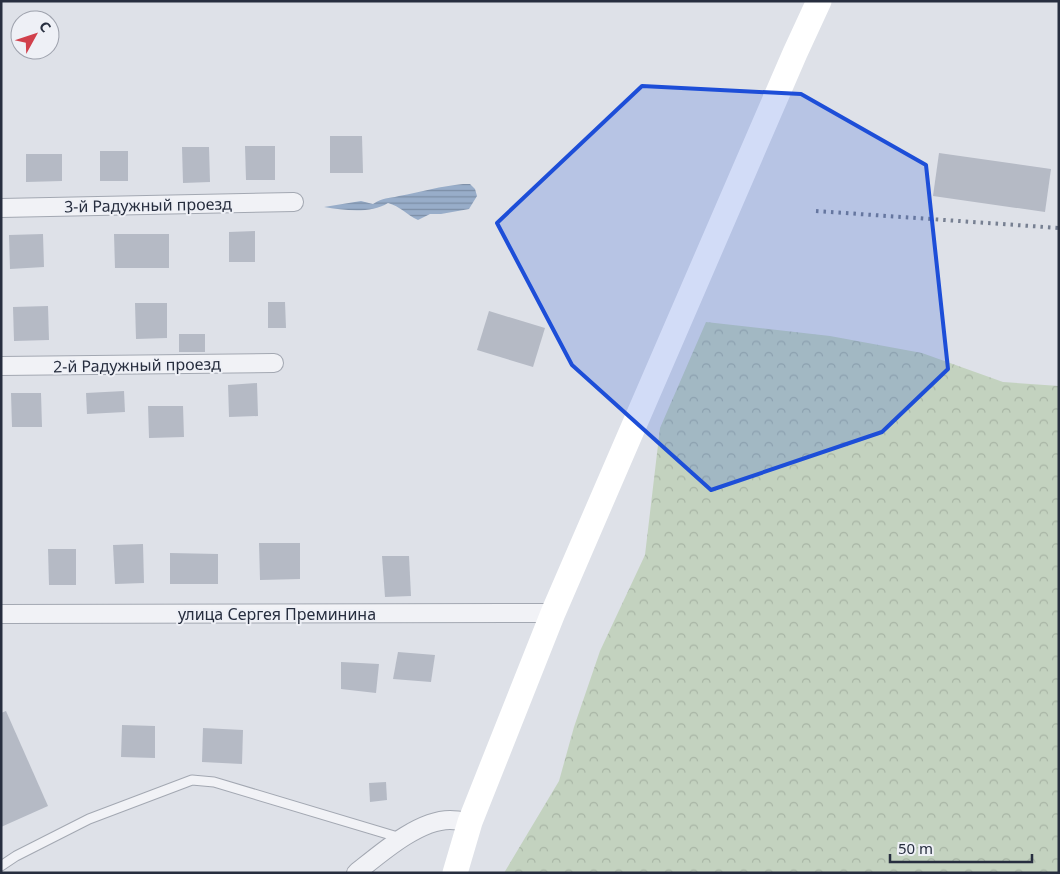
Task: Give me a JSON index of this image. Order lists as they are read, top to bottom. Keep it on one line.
{"streets":{"street":["3-й Радужный проезд","2-й Радужный проезд","улица Сергея Преминина"]},"scale_bar":"50 m","north":"top right"}
